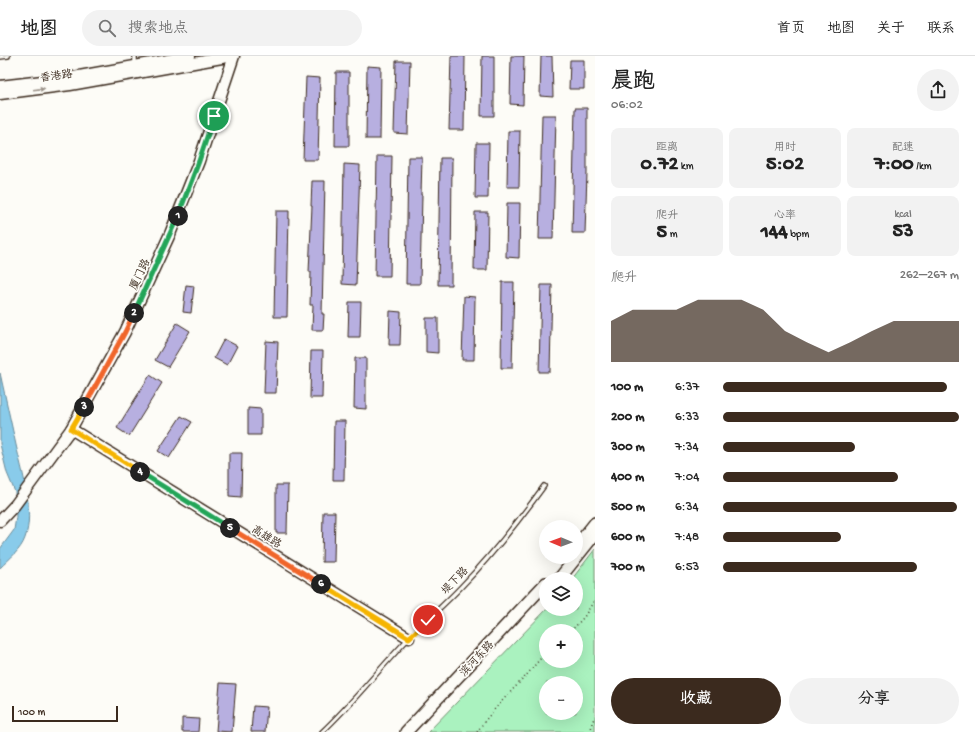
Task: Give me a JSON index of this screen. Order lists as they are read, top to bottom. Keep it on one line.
{"streets":{"main road":["滨河东路"],"street":["香港路","厦门路","高雄路"],"lane":["堤下路"]},"crossings":[["香港路","厦门路"],["厦门路","高雄路"],["高雄路","堤下路"]],"scale_bar":"100 m","north":"left","page":{"header":"地图","search":"搜索地点","nav":["首页","地图","关于","联系"],"heading":["晨跑","06:02"],"stats":[["距离","0.72 km"],["用时","5:02"],["配速","7:00 /km"],["爬升","5 m"],["心率","144 bpm"],["kcal","53"]],"pins":["1","2","3","4","5","6"],"chart":["爬升","262–267 m"],"list":[{"name":"100 m","note":"6:37"},{"name":"200 m","note":"6:33"},{"name":"300 m","note":"7:34"},{"name":"400 m","note":"7:04"},{"name":"500 m","note":"6:34"},{"name":"600 m","note":"7:48"},{"name":"700 m","note":"6:53"}],"map_buttons":["+","−"],"buttons":["收藏","分享"],"scale":"100 m"}}
